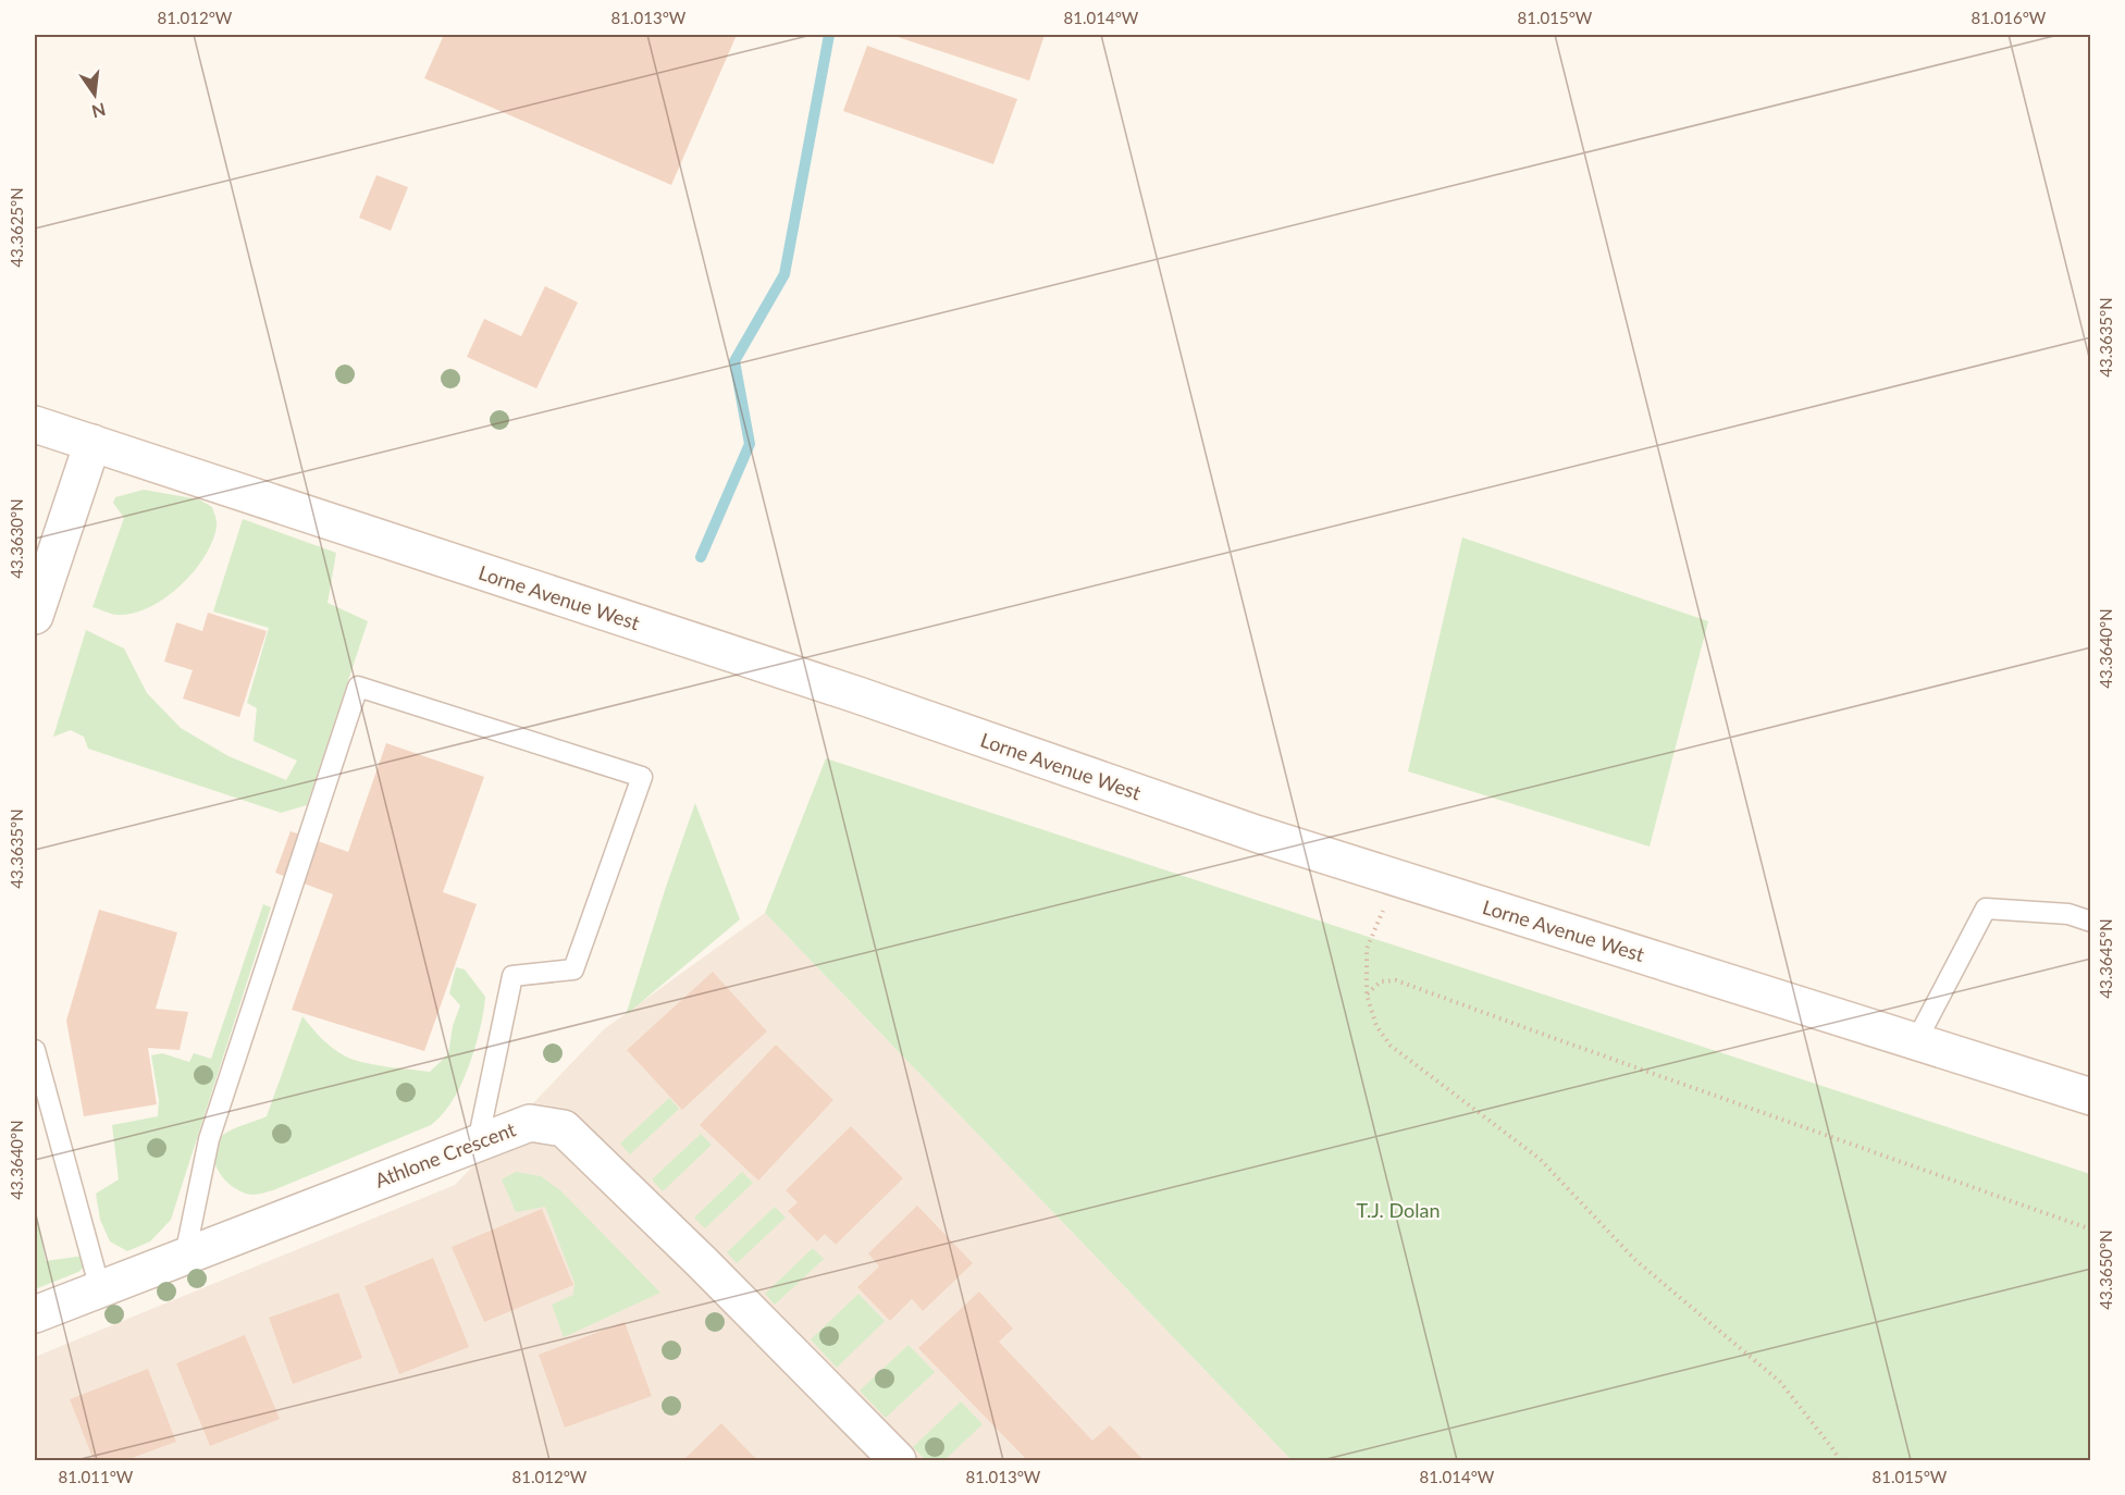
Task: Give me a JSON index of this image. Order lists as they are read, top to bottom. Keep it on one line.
{"streets":{"main road":["Lorne Avenue West","Athlone Crescent"]},"parks":["T.J. Dolan"],"north":"bottom","coordinates":["81.012°W","81.013°W","81.014°W","81.015°W","81.016°W","43.3625°N","43.3635°N","43.3630°N","43.3640°N","43.3645°N","43.3650°N","81.011°W"]}
